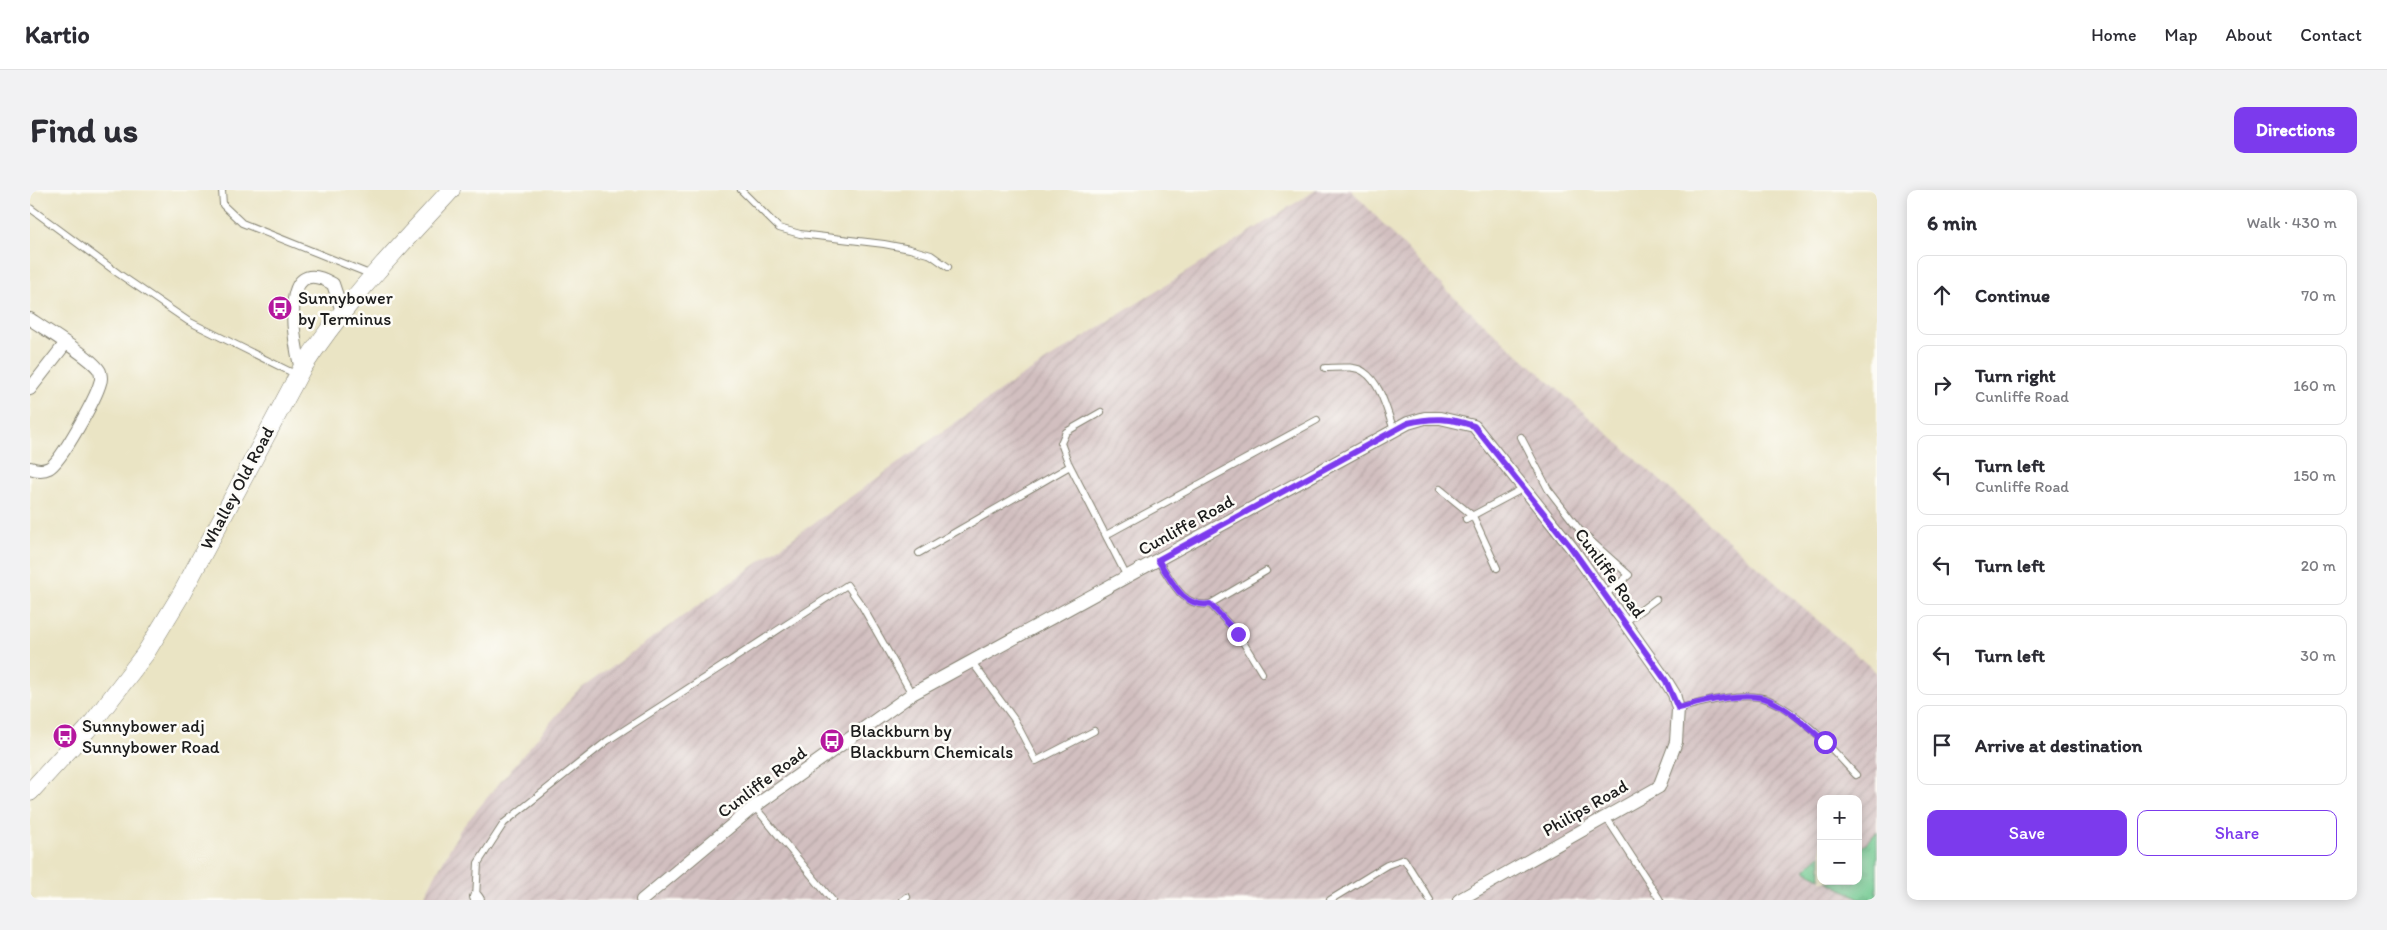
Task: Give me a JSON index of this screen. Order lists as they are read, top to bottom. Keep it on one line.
{"streets":{"street":["Whalley Old Road","Cunliffe Road","Philips Road"]},"crossings":[["Cunliffe Road","Philips Road"]],"places":{"bus stop":["Sunnybower by Terminus","Sunnybower adj Sunnybower Road","Blackburn by Blackburn Chemicals"]},"page":{"header":"Kartio","nav":["Home","Map","About","Contact"],"buttons":["Directions",["Save","Share"]],"title":"Find us","heading":["6 min","Walk · 430 m"],"list":[["Continue","70 m"],["Turn right","Cunliffe Road","160 m"],["Turn left","Cunliffe Road","150 m"],["Turn left","20 m"],["Turn left","30 m"],"Arrive at destination"],"map_buttons":["+","−"]}}
